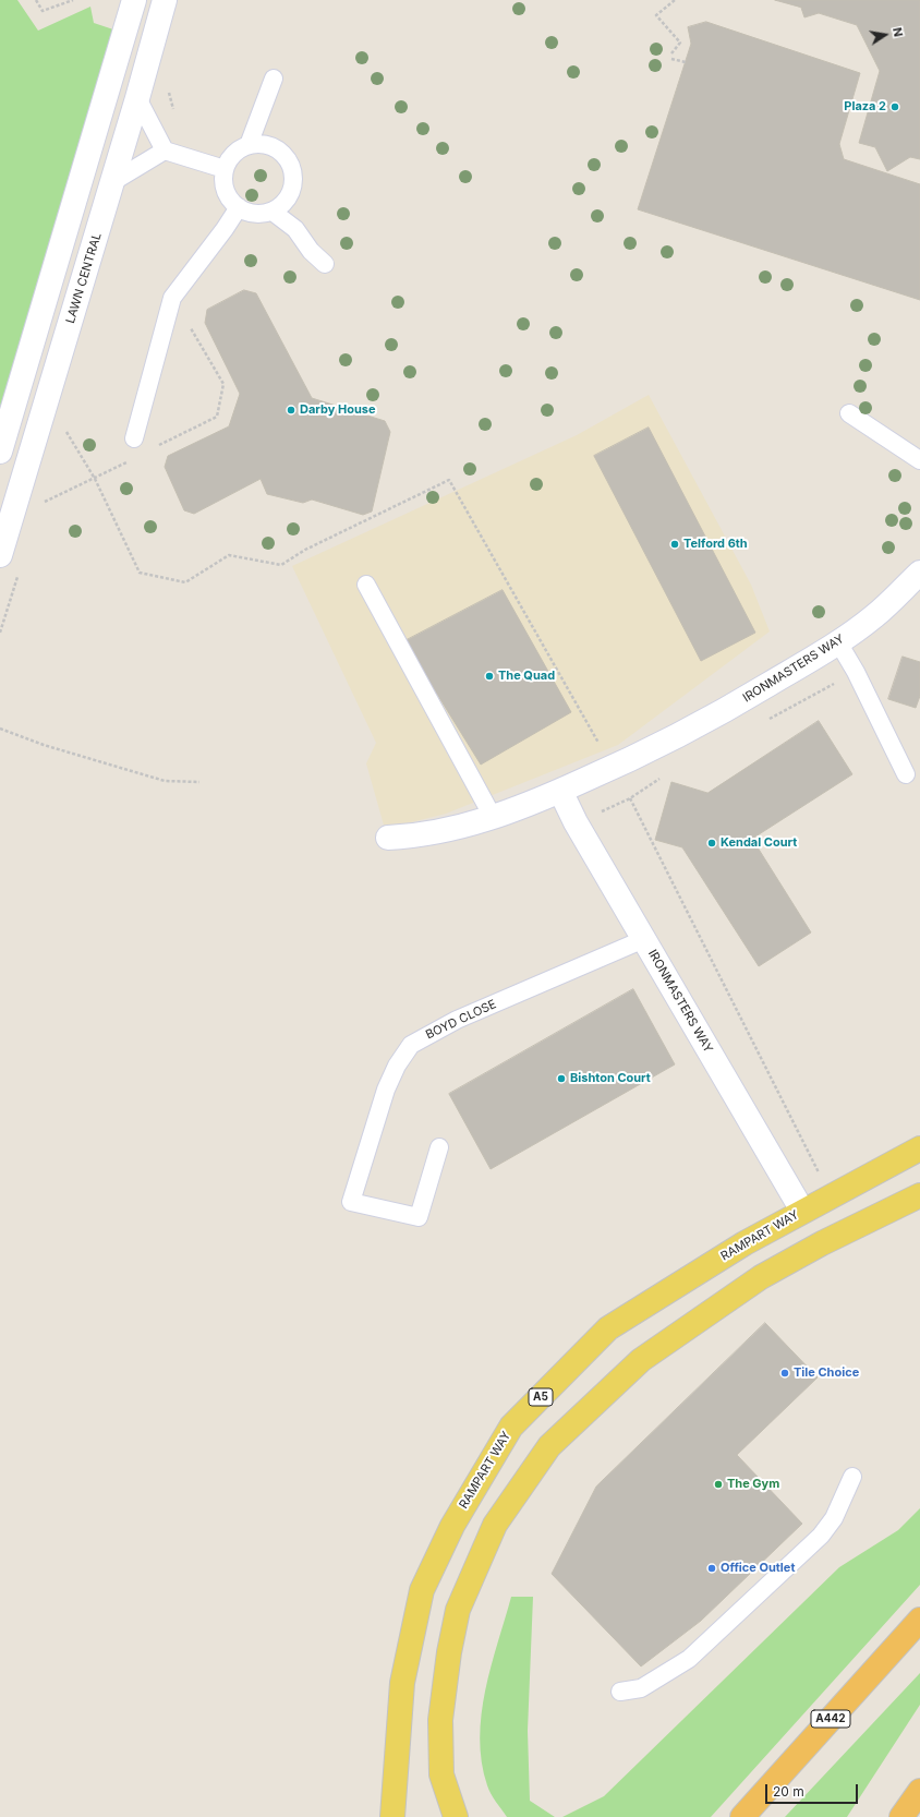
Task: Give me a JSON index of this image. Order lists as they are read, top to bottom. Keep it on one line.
{"streets":{"highway":["A442"],"main road":["RAMPART WAY","A5"],"street":["LAWN CENTRAL","IRONMASTERS WAY"],"lane":["BOYD CLOSE"]},"crossings":[["IRONMASTERS WAY","BOYD CLOSE"],["IRONMASTERS WAY","RAMPART WAY"]],"places":["Plaza 2","Darby House","Telford 6th","The Quad","Kendal Court","Bishton Court","Tile Choice","The Gym","Office Outlet"],"scale_bar":"20 m","north":"right"}
